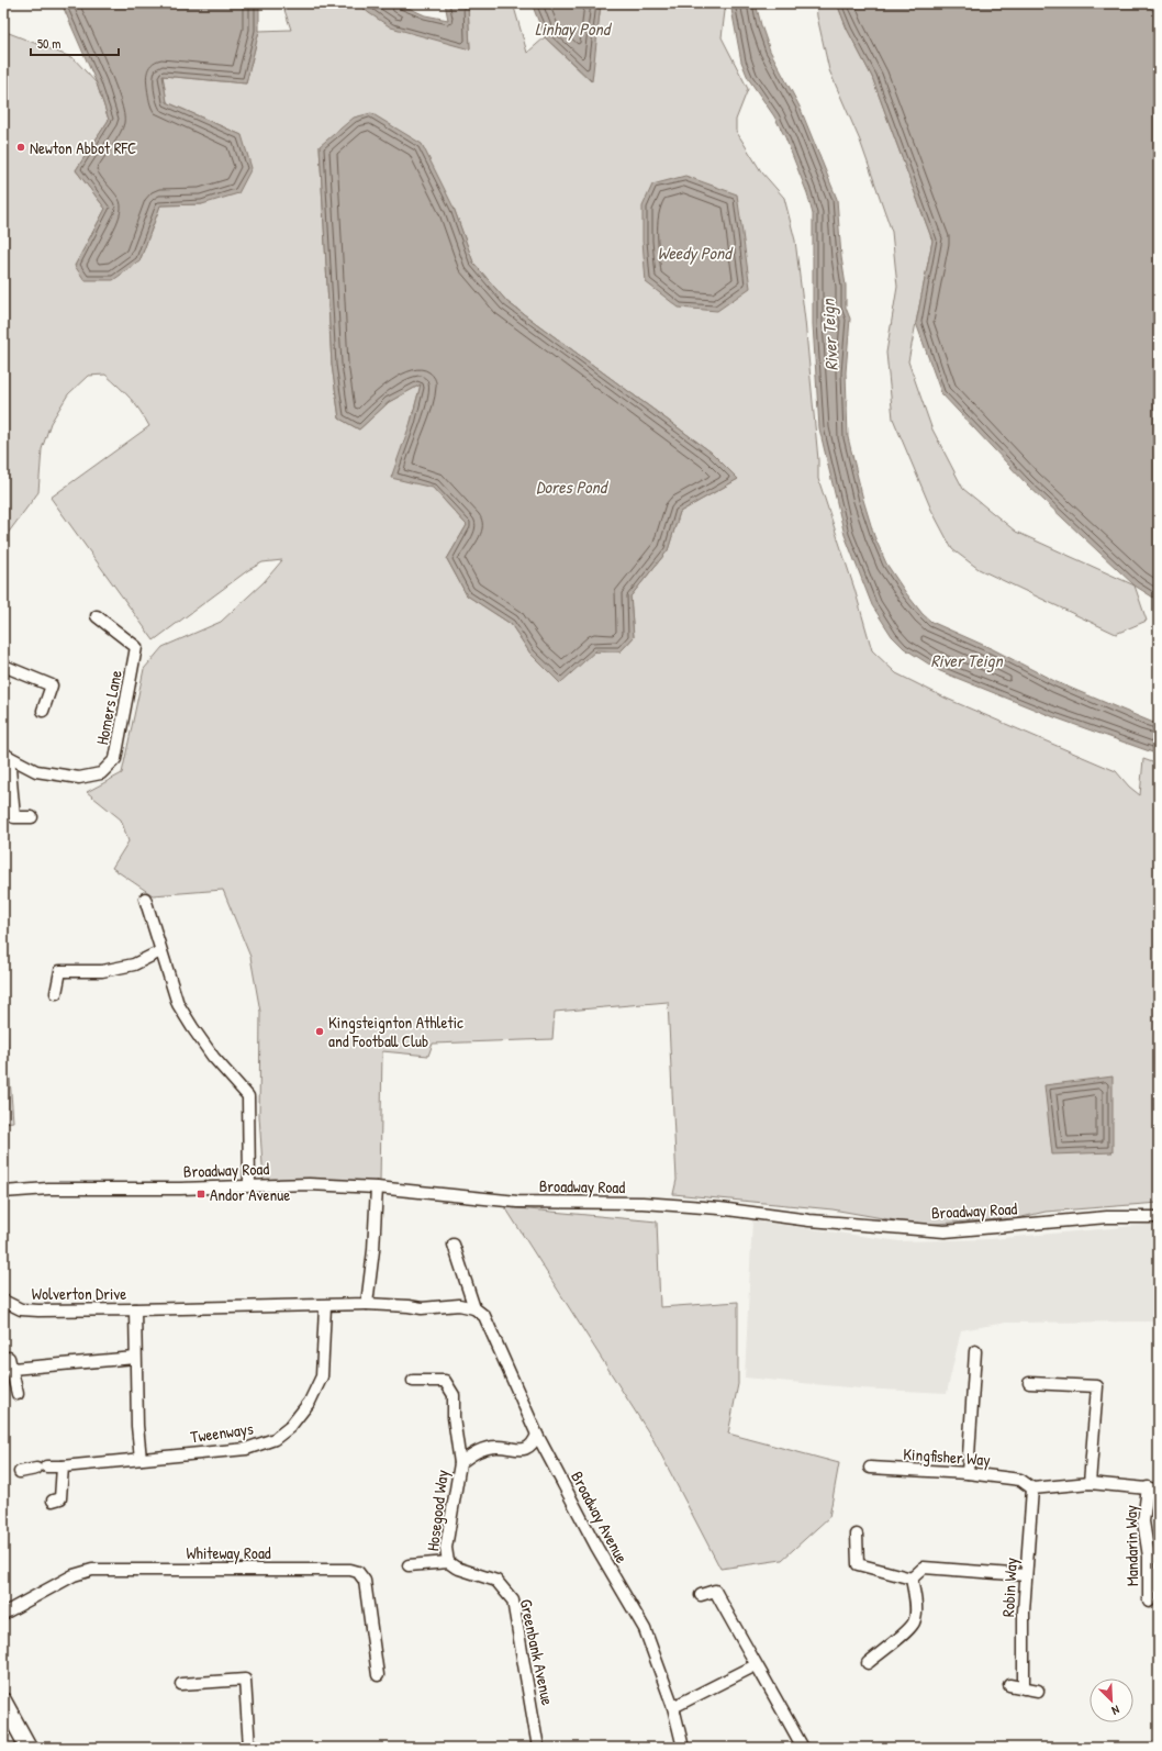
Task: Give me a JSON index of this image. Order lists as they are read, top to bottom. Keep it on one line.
{"streets":{"street":["Homers Lane","Broadway Road","Wolverton Drive","Tweenways","Kingfisher Way","Hosegood Way","Broadway Avenue","Mandarin Way","Whiteway Road","Robin Way","Greenbank Avenue"]},"crossings":[["Wolverton Drive","Tweenways"],["Kingfisher Way","Robin Way"],["Hosegood Way","Broadway Avenue"],["Hosegood Way","Greenbank Avenue"]],"water":["Linhay Pond","Weedy Pond","River Teign","Dores Pond"],"places":{"other":["Newton Abbot RFC","Kingsteignton Athletic and Football Club"],"transit":["Andor Avenue"]},"scale_bar":"50 m","north":"bottom right"}
